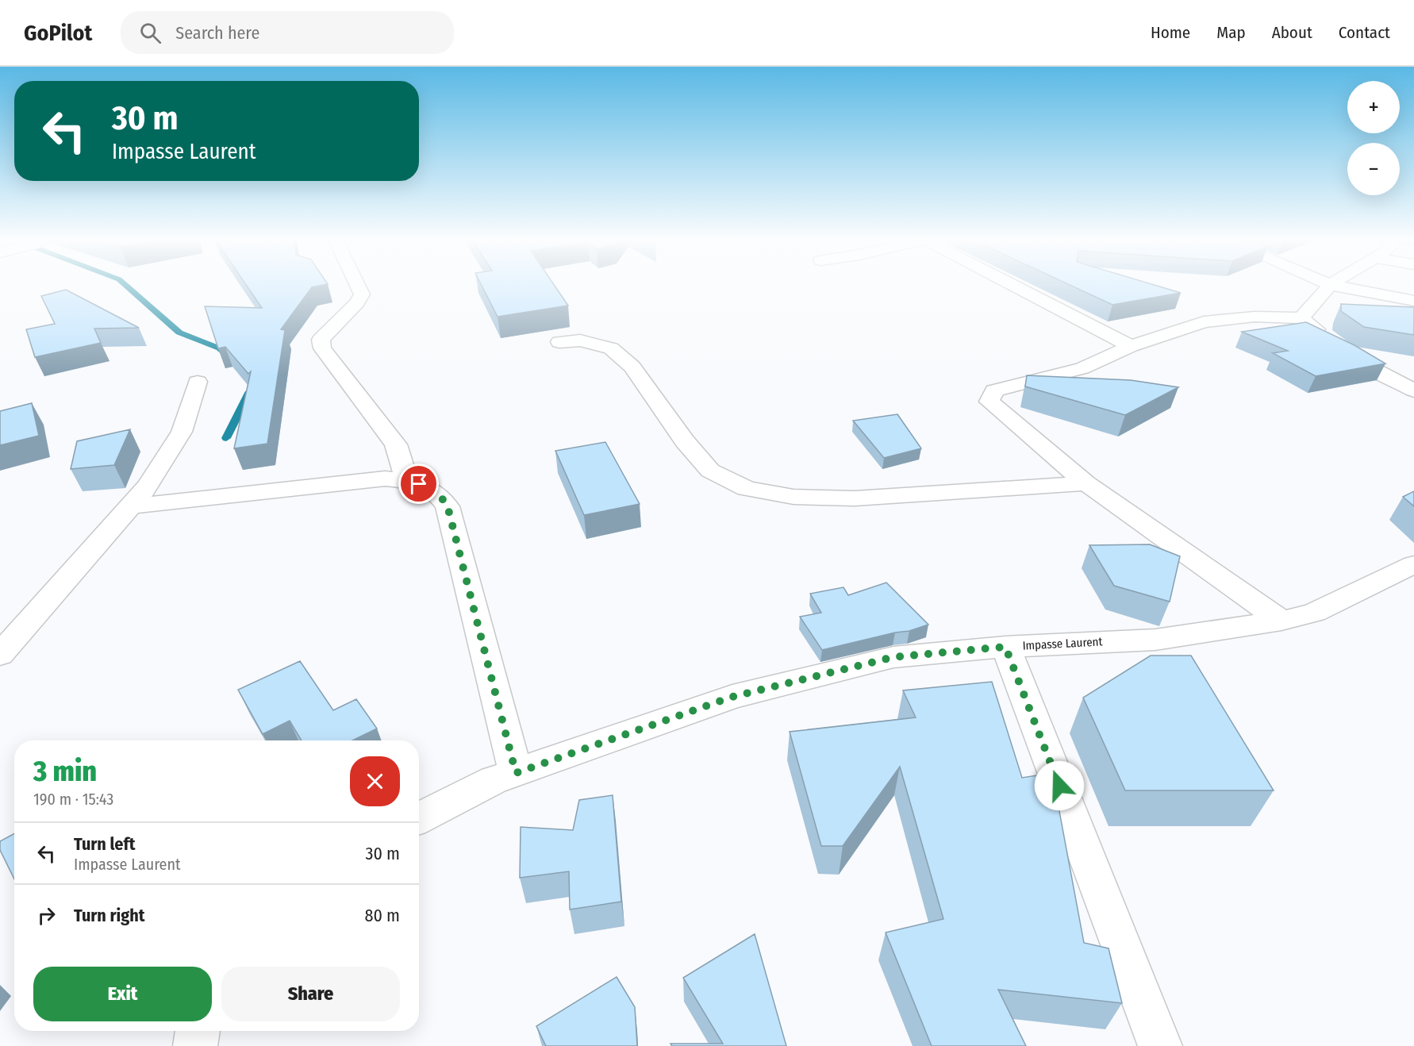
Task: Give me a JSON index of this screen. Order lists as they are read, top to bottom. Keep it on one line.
{"streets":{"street":["Impasse Laurent"]},"page":{"header":"GoPilot","search":"Search here","nav":["Home","Map","About","Contact"],"map_buttons":["+","−"],"turn":["30 m","Impasse Laurent"],"heading":["3 min","190 m · 15:43"],"list":[{"name":"Turn left","note":"Impasse Laurent","value":"30 m"},{"name":"Turn right","value":"80 m"}],"buttons":["Exit","Share"]}}
